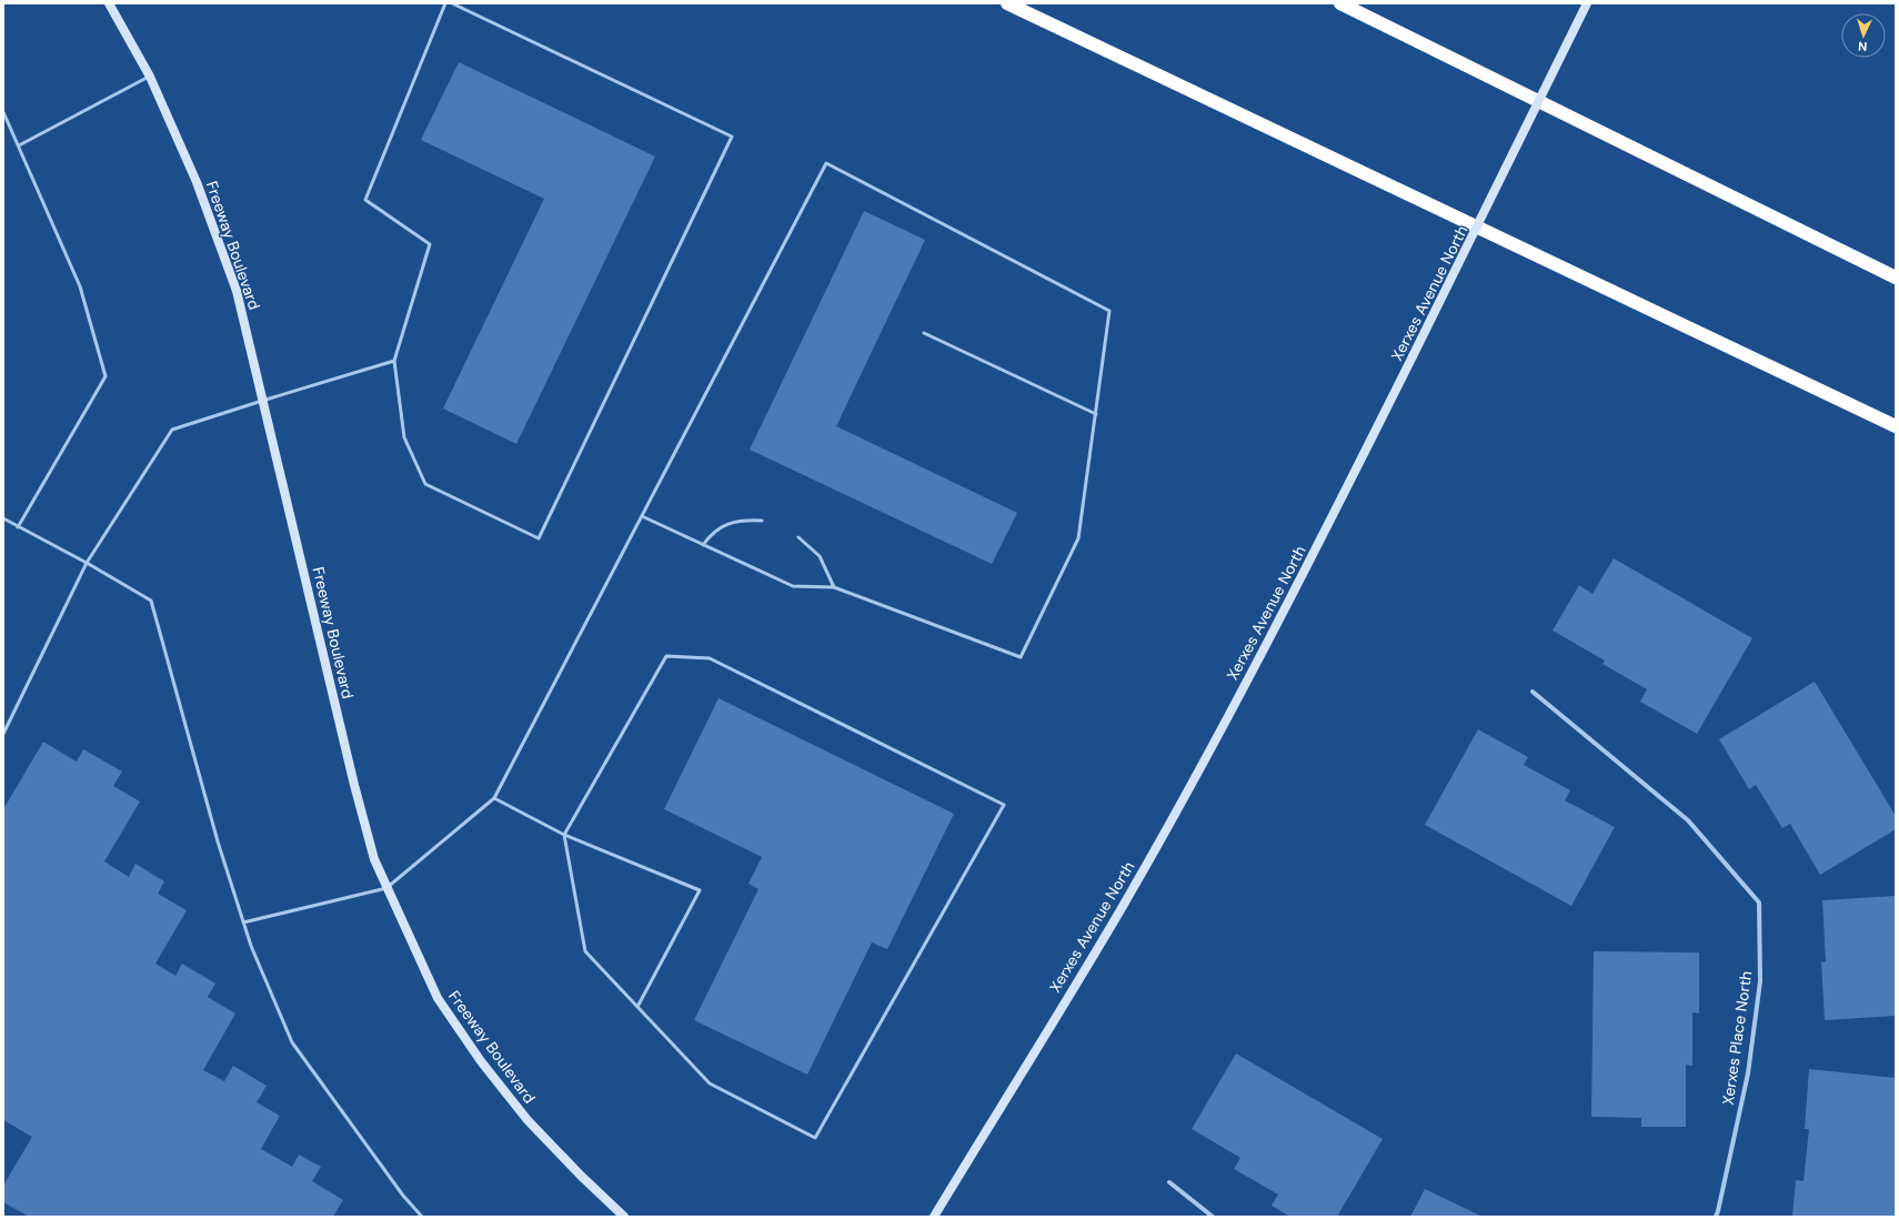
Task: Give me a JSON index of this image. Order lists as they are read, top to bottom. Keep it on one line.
{"streets":{"street":["Freeway Boulevard","Xerxes Avenue North","Xerxes Place North"]},"north":"bottom"}
